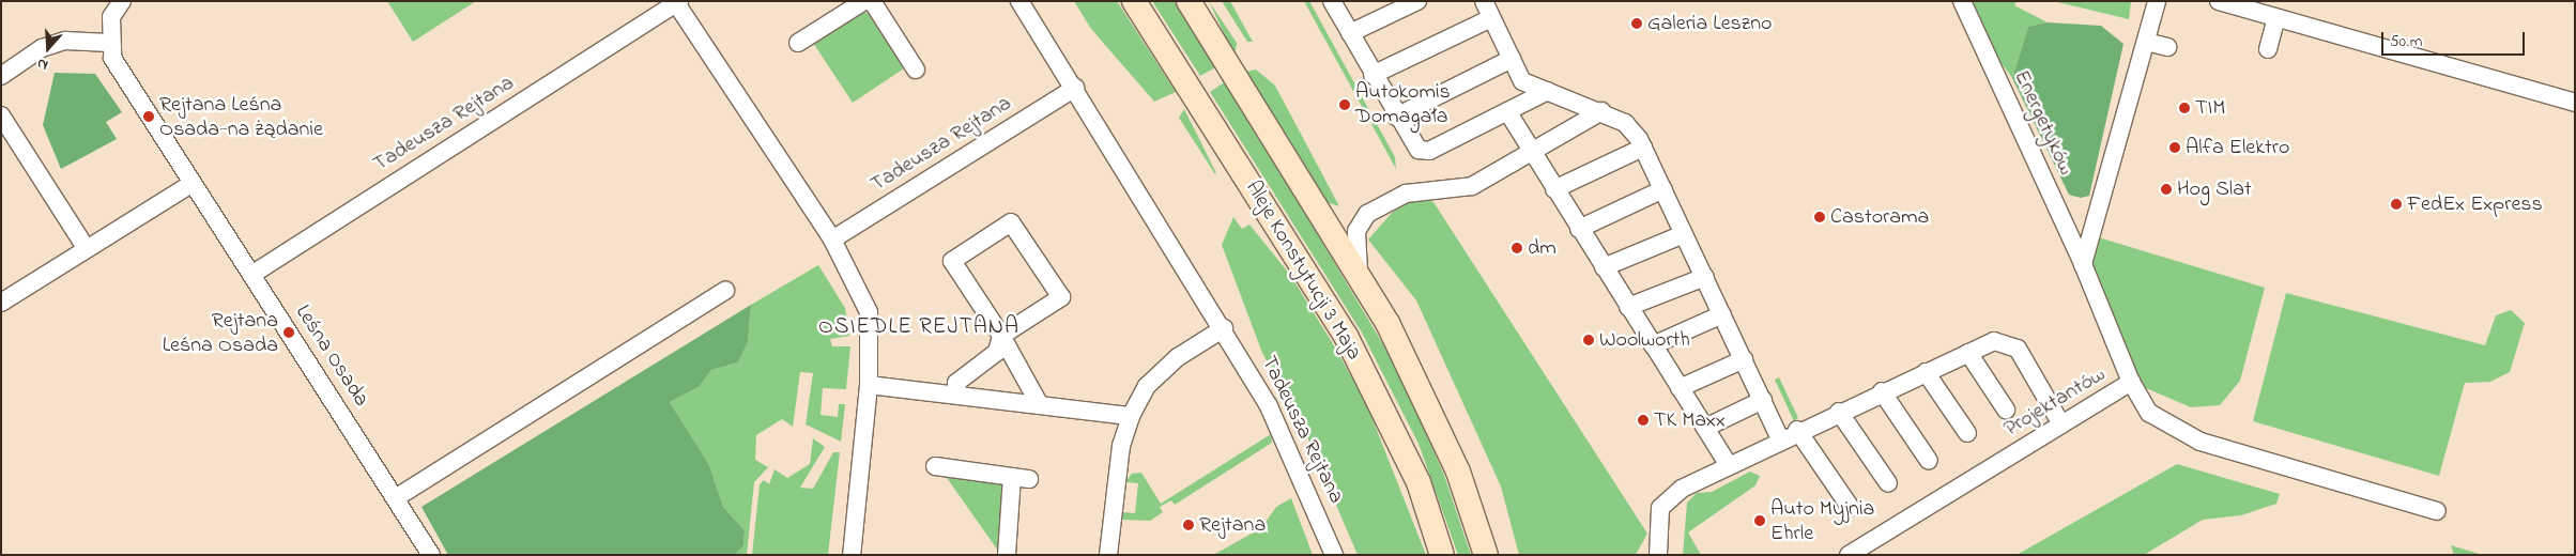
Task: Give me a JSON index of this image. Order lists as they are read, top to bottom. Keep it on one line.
{"streets":{"main road":["Aleje Konstytucji 3 Maja"],"street":["Energetyków","Tadeusza Rejtana","Leśna Osada","Projektantów"]},"crossings":[["Energetyków","Projektantów"],["Tadeusza Rejtana","Leśna Osada"]],"districts":["OSIEDLE REJTANA"],"places":["Galeria Leszno","Autokomis Domagała","TIM","Rejtana Leśna Osada-na żądanie","Alfa Elektro","Hog Slat","FedEx Express","Castorama","dm","Rejtana Leśna Osada","Woolworth","TK Maxx","Auto Myjnia Ehrle","Rejtana"],"scale_bar":"50 m","north":"bottom"}
